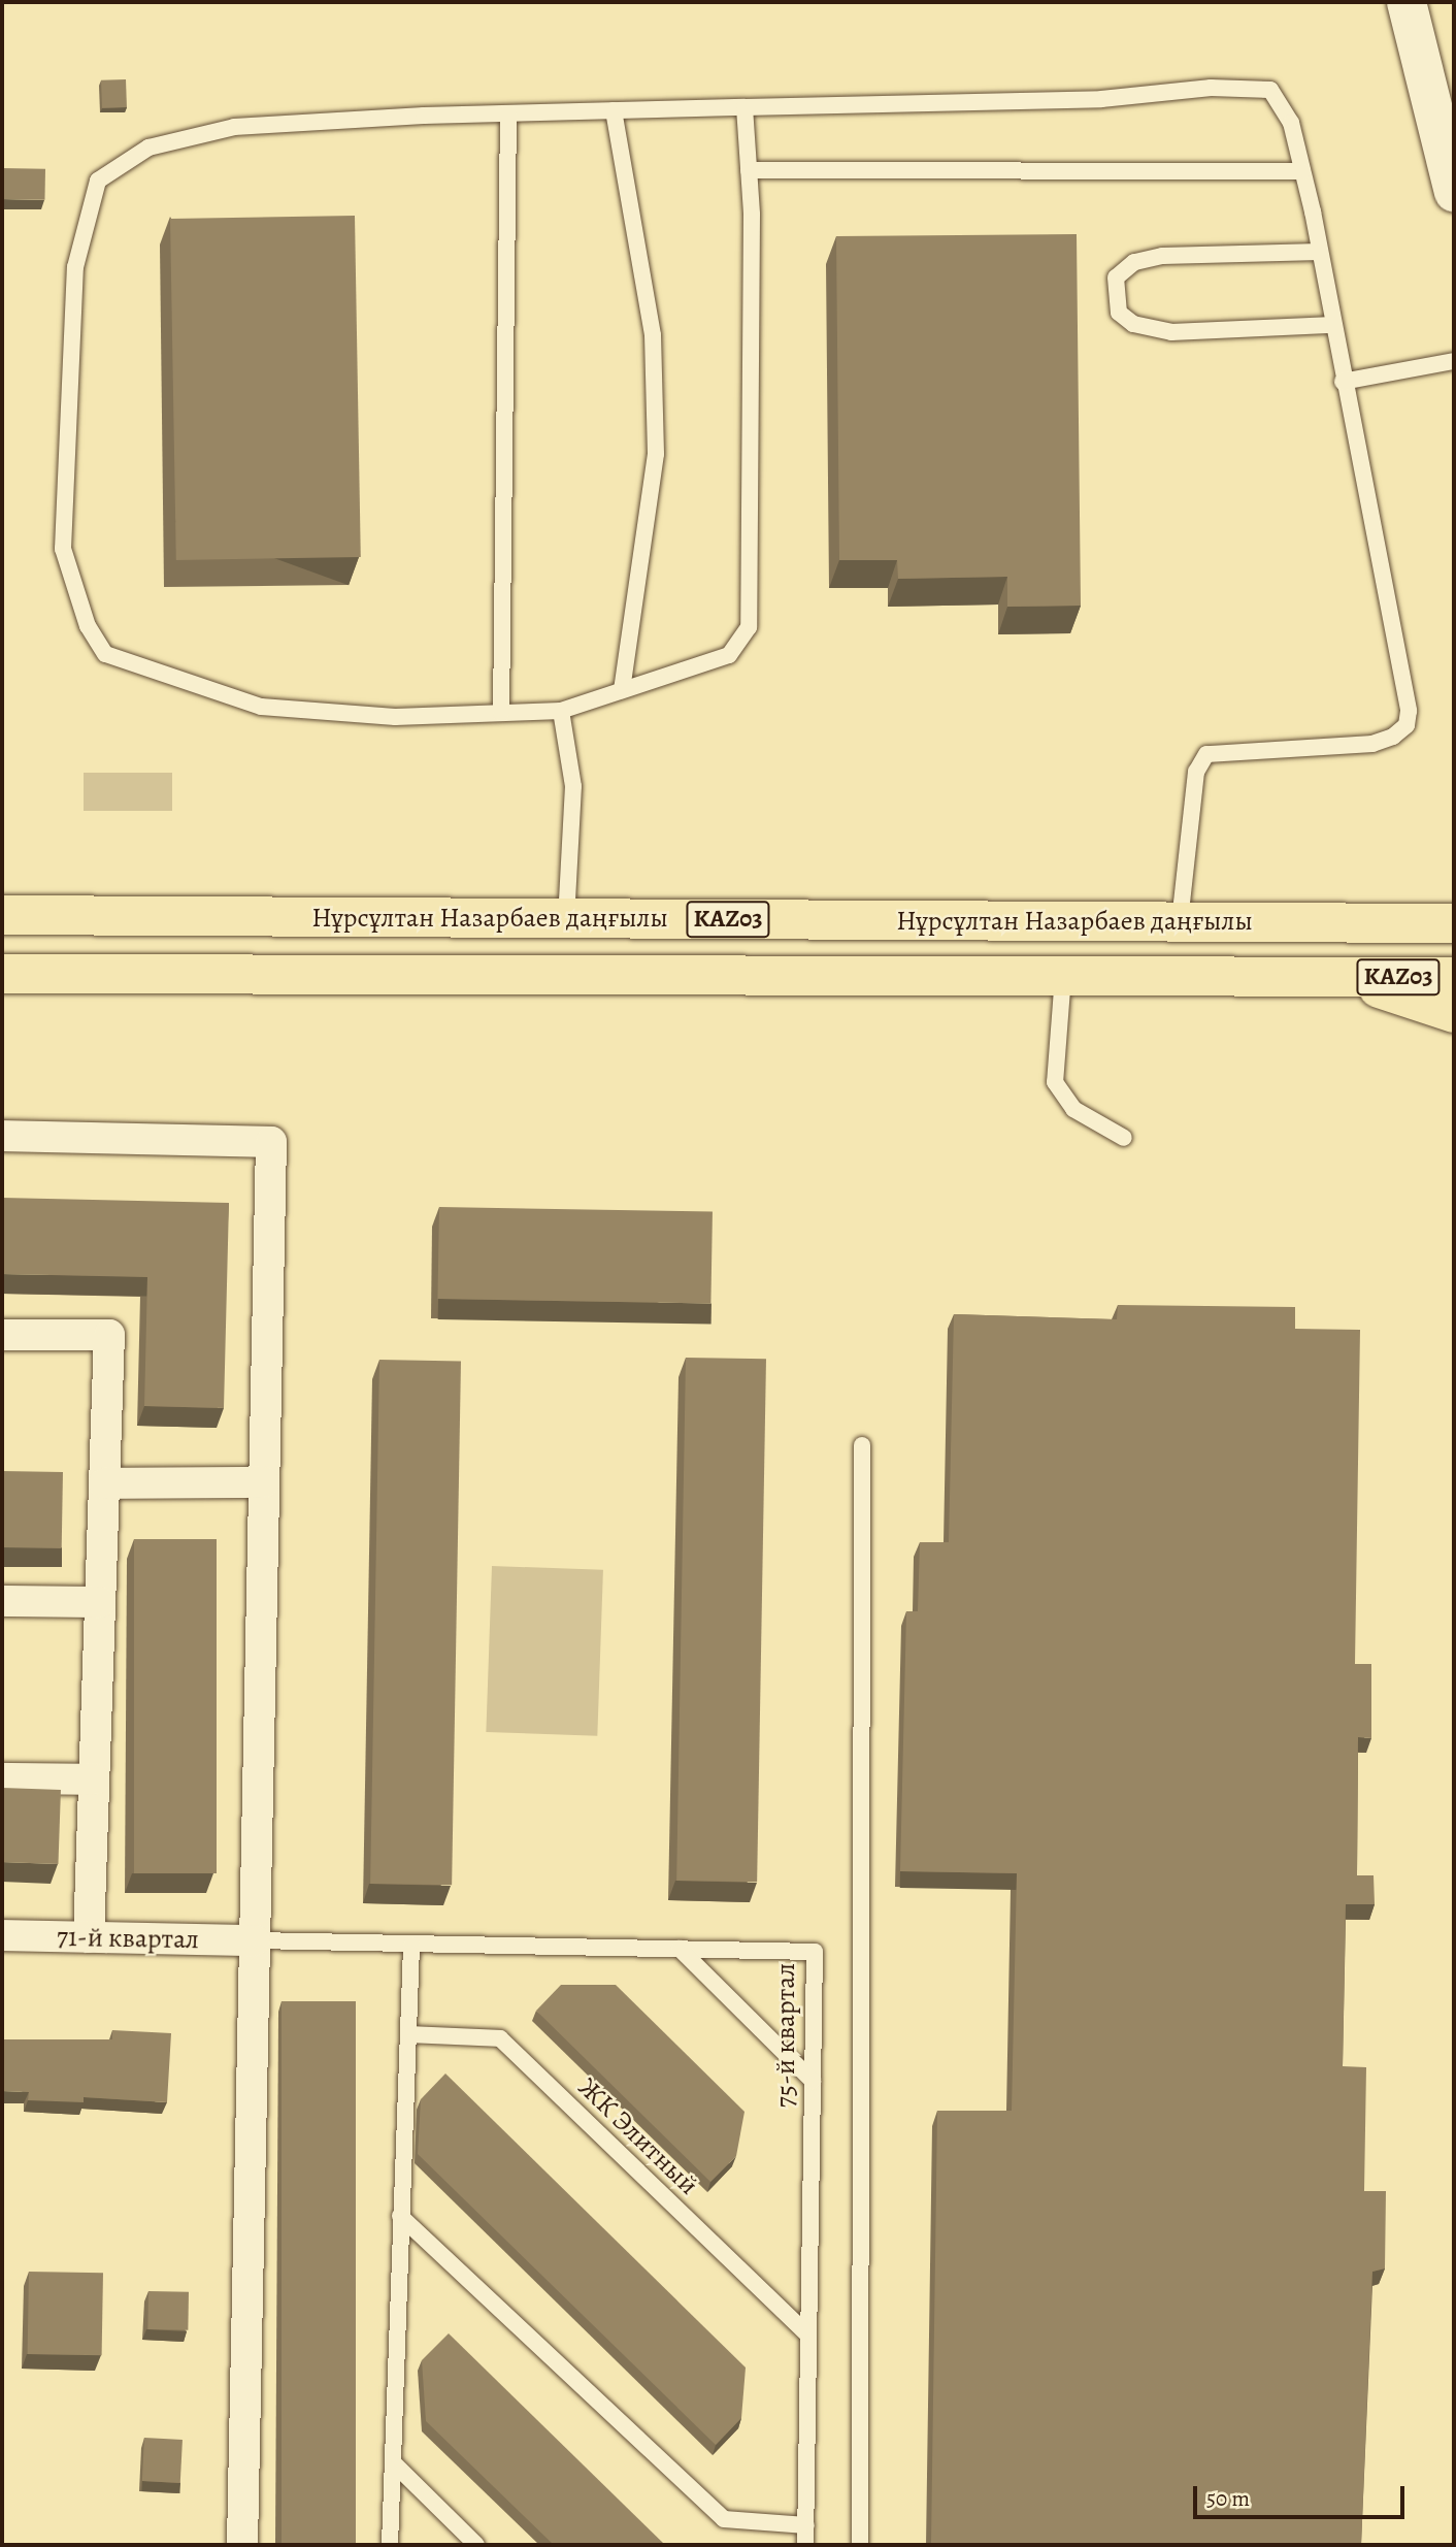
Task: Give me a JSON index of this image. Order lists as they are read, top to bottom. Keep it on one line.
{"streets":{"main road":["Нұрсұлтан Назарбаев даңғылы","KАZ03"],"street":["71-й квартал"],"lane":["75-й квартал","ЖК Элитный"]},"crossings":[["Нұрсұлтан Назарбаев даңғылы","KАZ03"],["71-й квартал","75-й квартал"],["75-й квартал","ЖК Элитный"]],"scale_bar":"50 m"}
